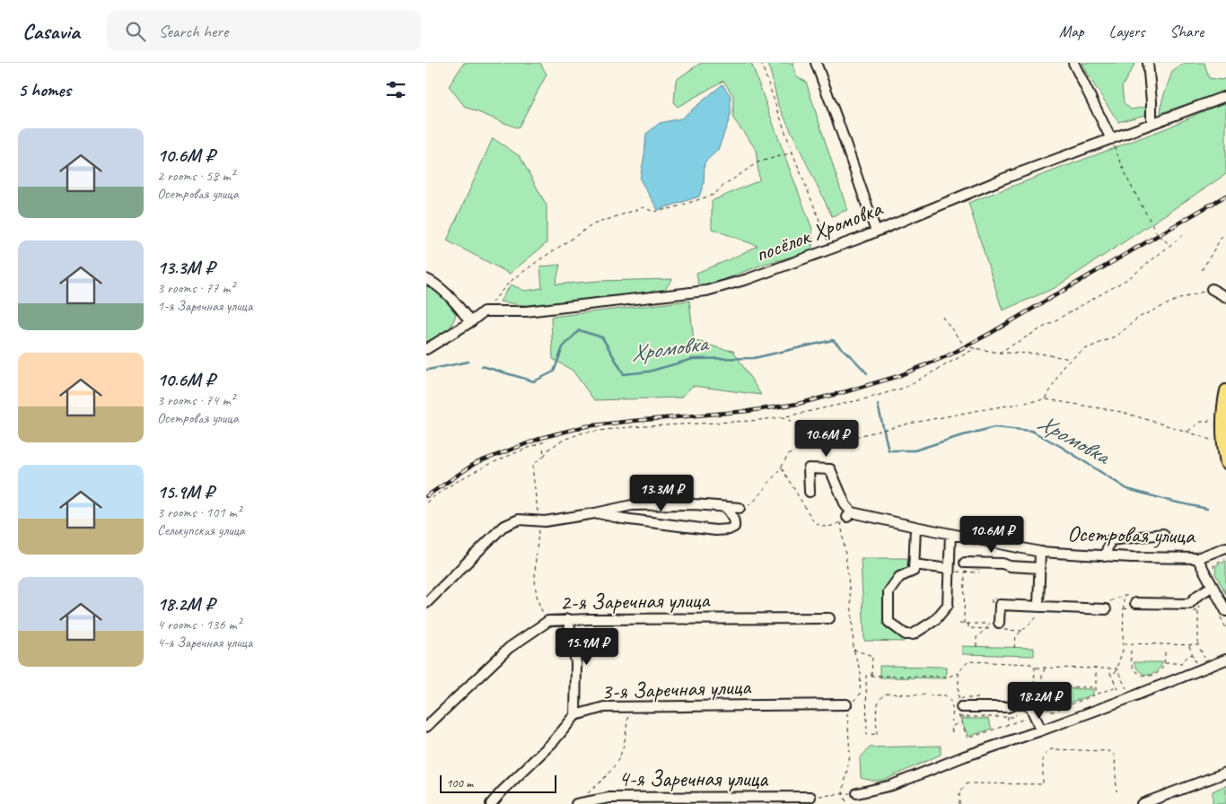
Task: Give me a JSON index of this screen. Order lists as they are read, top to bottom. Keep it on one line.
{"streets":{"street":["посёлок Хромовка","Осетровая улица","2-я Заречная улица","3-я Заречная улица","4-я Заречная улица"]},"crossings":[["3-я Заречная улица","4-я Заречная улица"]],"water":["Хромовка"],"scale_bar":"100 m","page":{"header":"Casavia","search":"Search here","nav":["Map","Layers","Share"],"heading":"5 homes","list":[{"name":"10.6M ₽","note":"2 rooms · 58 m² · Осетровая улица"},{"name":"13.3M ₽","note":"3 rooms · 77 m² · 1-я Заречная улица"},{"name":"10.6M ₽","note":"3 rooms · 74 m² · Осетровая улица"},{"name":"15.9M ₽","note":"3 rooms · 101 m² · Селькупская улица"},{"name":"18.2M ₽","note":"4 rooms · 136 m² · 4-я Заречная улица"}],"price":["10.6M ₽","13.3M ₽","10.6M ₽","15.9M ₽","18.2M ₽"],"scale":"100 m"}}
